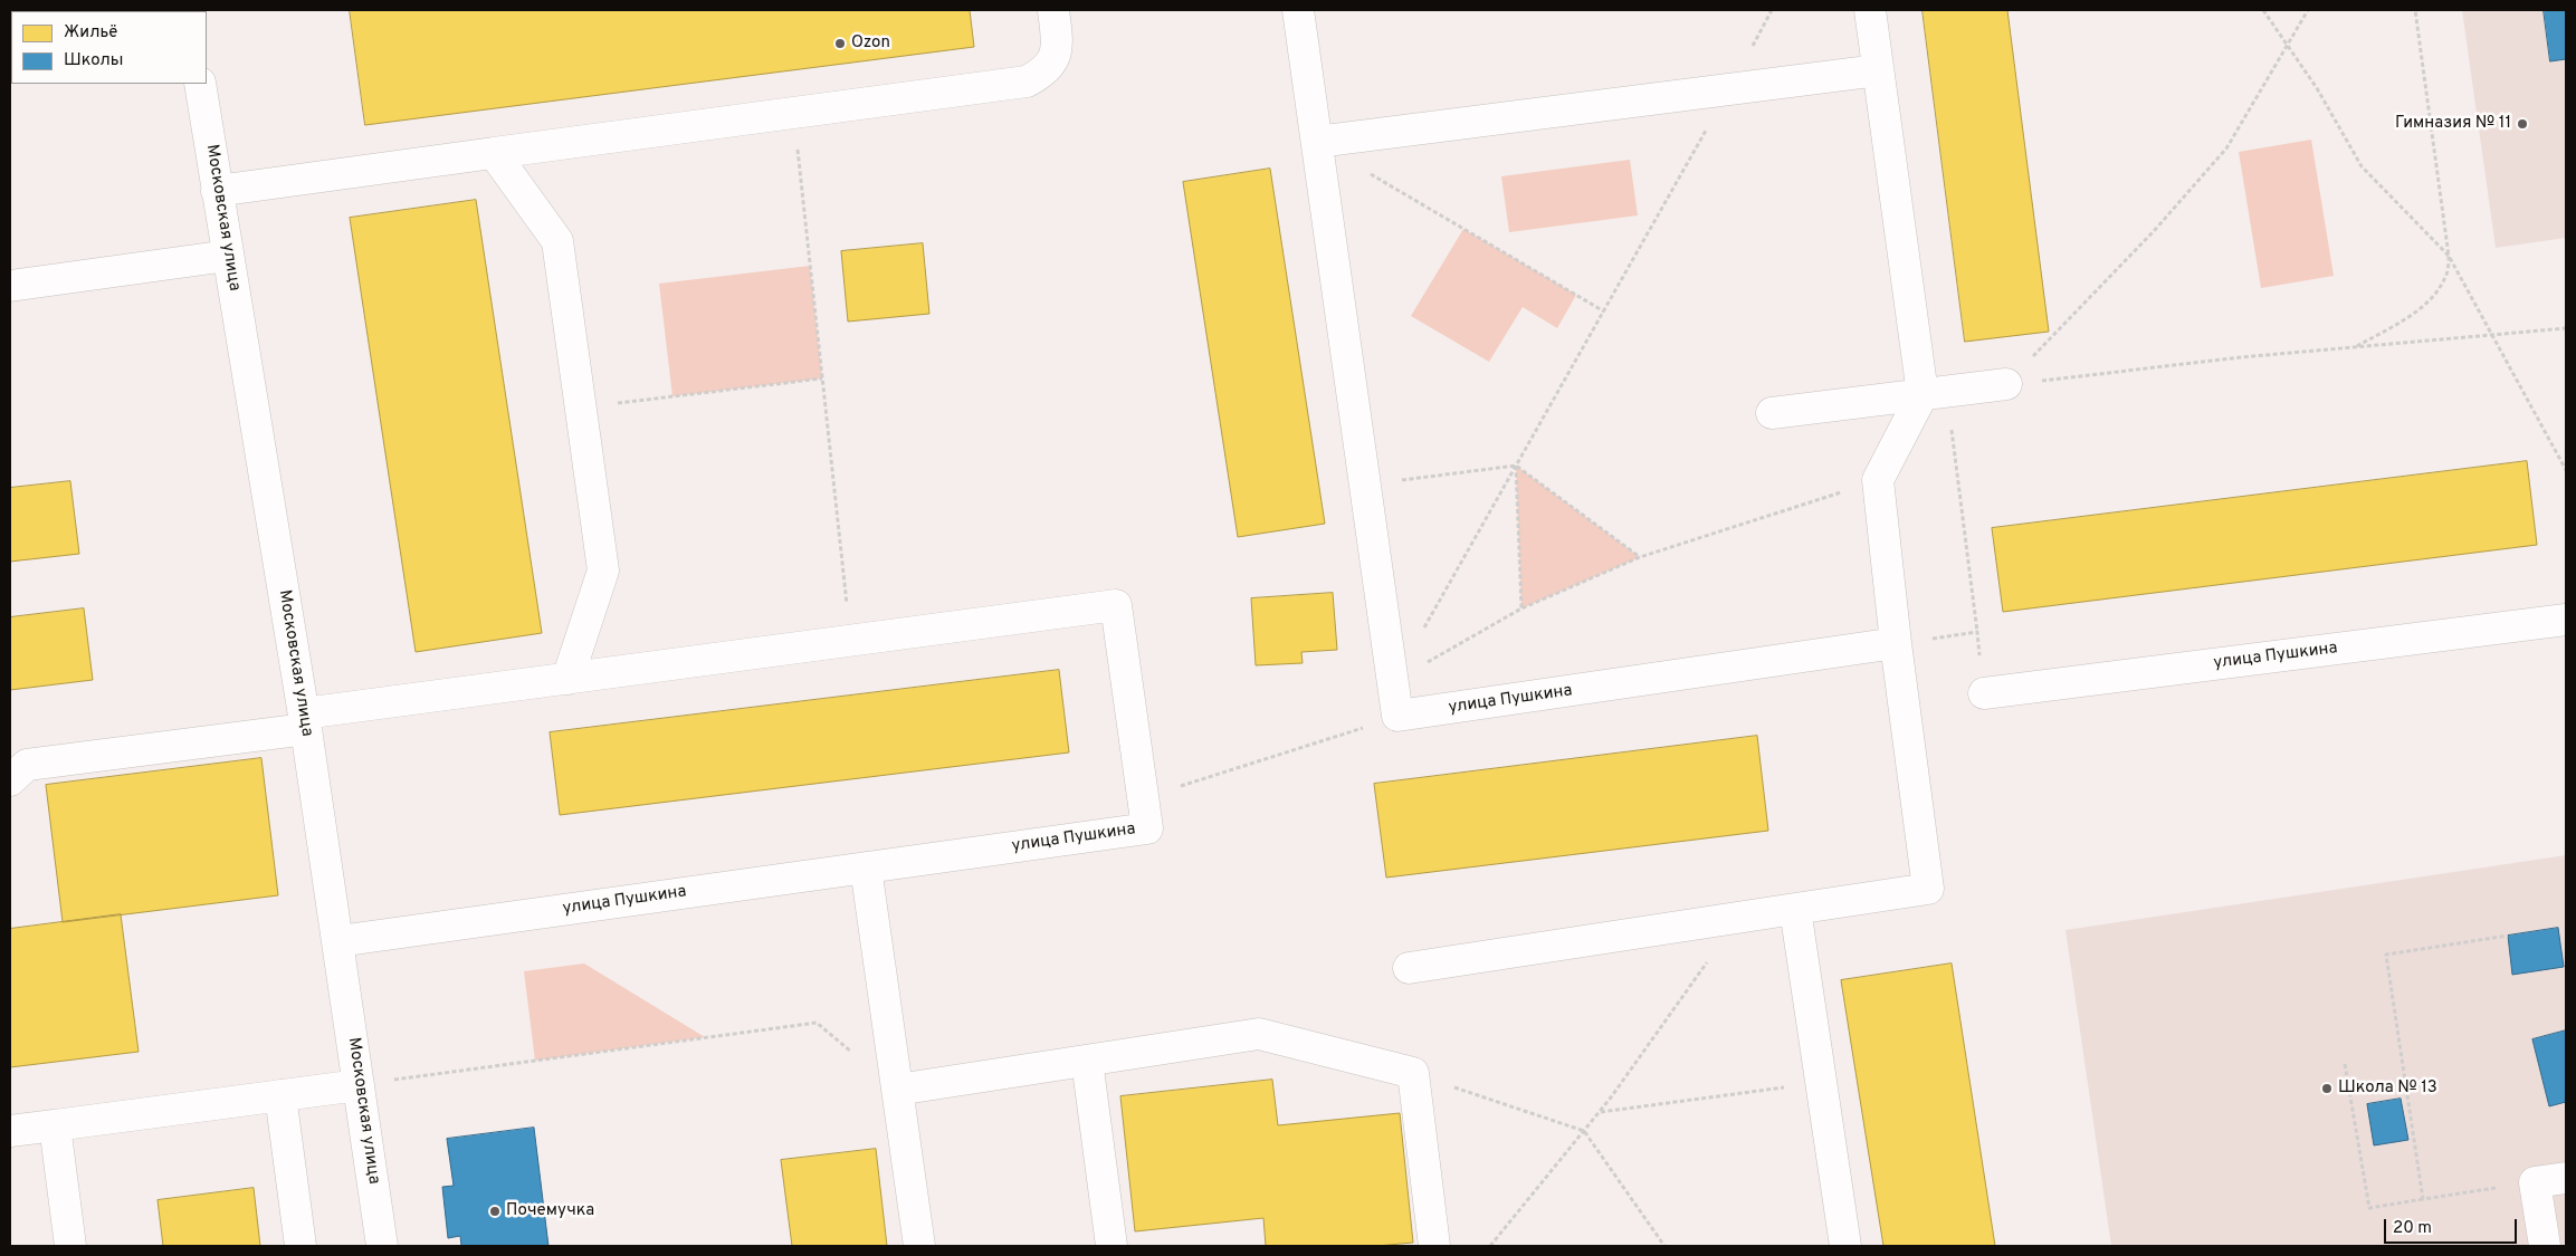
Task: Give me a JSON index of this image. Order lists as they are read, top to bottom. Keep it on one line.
{"streets":{"street":["Московская улица","улица Пушкина"]},"crossings":[["Московская улица","улица Пушкина"]],"places":["Ozon","Гимназия № 11","Школа № 13","Почемучка"],"legend":["Жильё","Школы"],"scale_bar":"20 m"}
